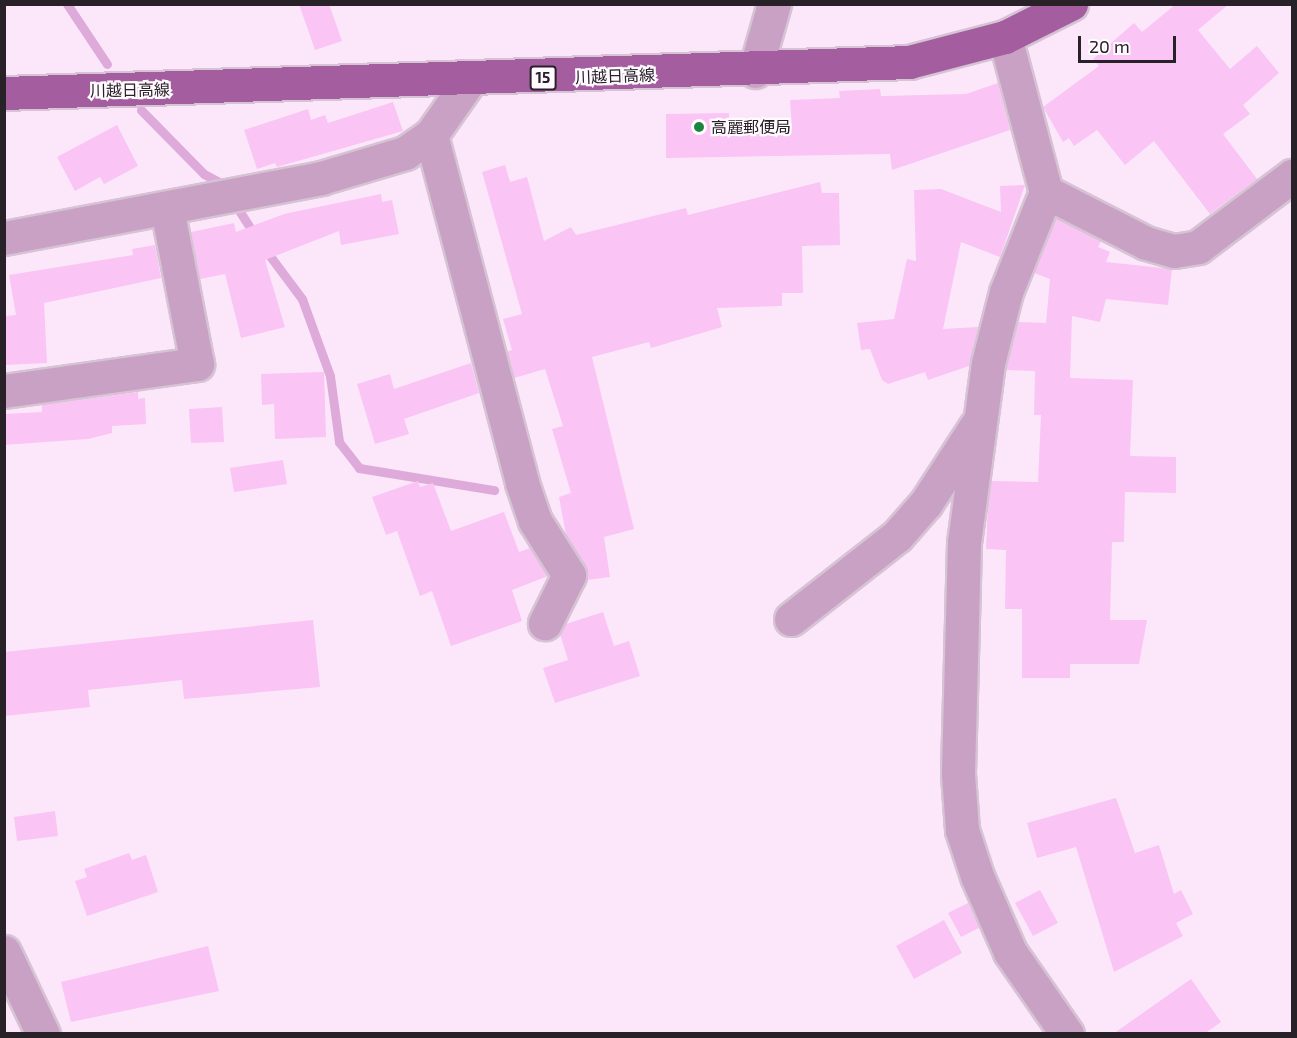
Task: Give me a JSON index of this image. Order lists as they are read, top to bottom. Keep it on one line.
{"streets":{"main road":["川越日高線","15"]},"places":["高麗郵便局"],"scale_bar":"20 m"}
